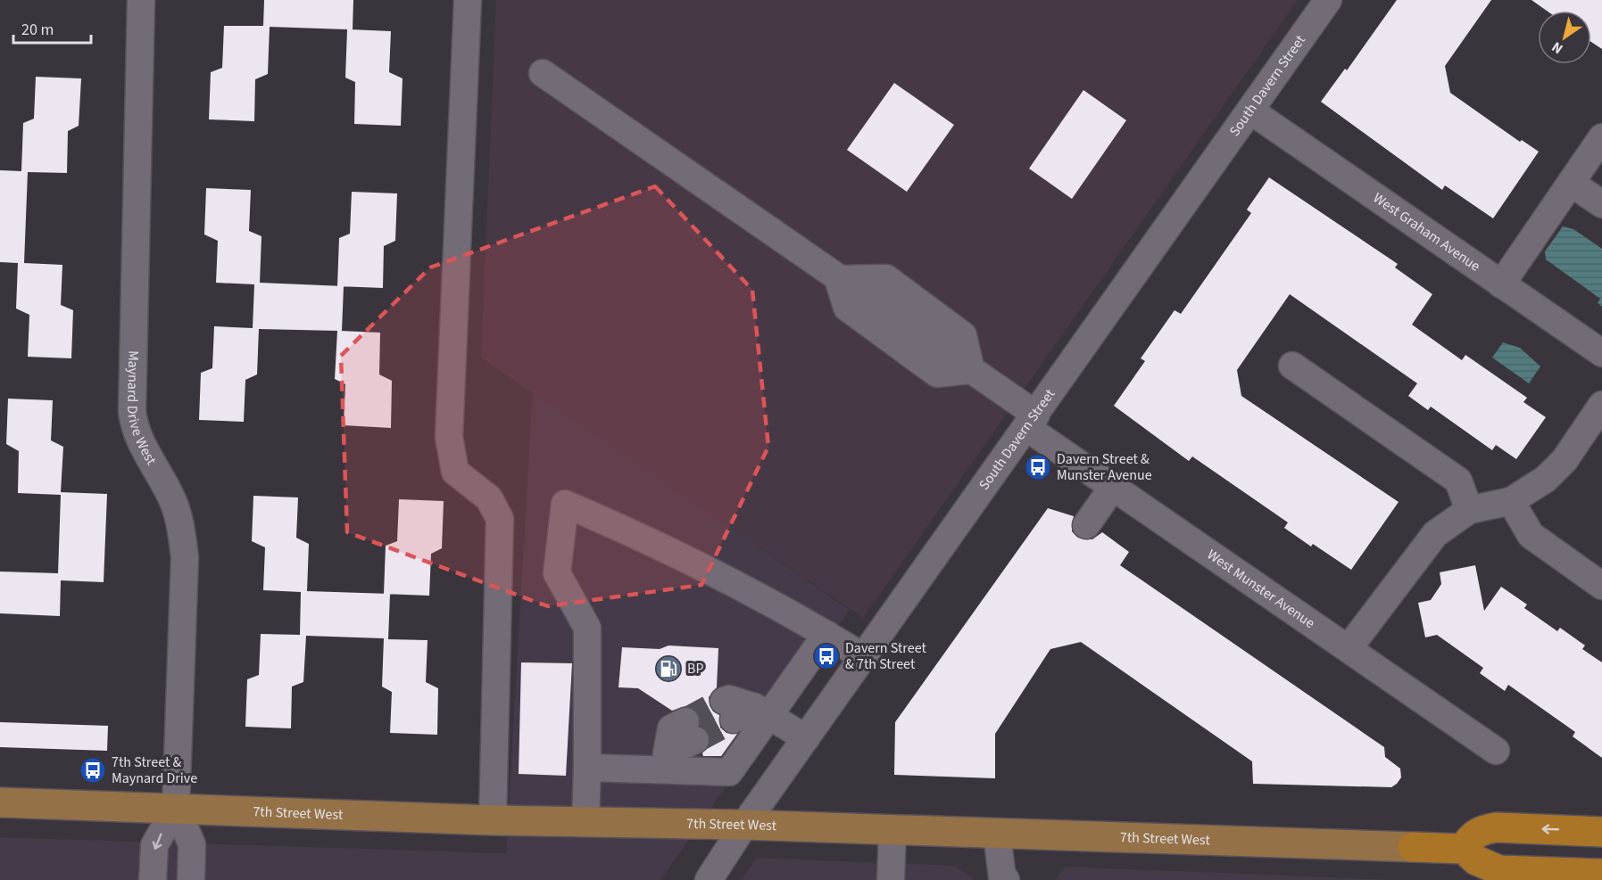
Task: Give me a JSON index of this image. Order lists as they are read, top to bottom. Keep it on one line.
{"streets":{"highway":["7th Street West"],"street":["South Davern Street","West Graham Avenue","Maynard Drive West","West Munster Avenue"]},"crossings":[["South Davern Street","West Graham Avenue"],["South Davern Street","West Munster Avenue"],["South Davern Street","7th Street West"],["Maynard Drive West","7th Street West"]],"places":{"bus stop":["Davern Street & Munster Avenue","Davern Street & 7th Street","7th Street & Maynard Drive"],"fuel station":["BP"]},"scale_bar":"20 m","north":"bottom left"}
